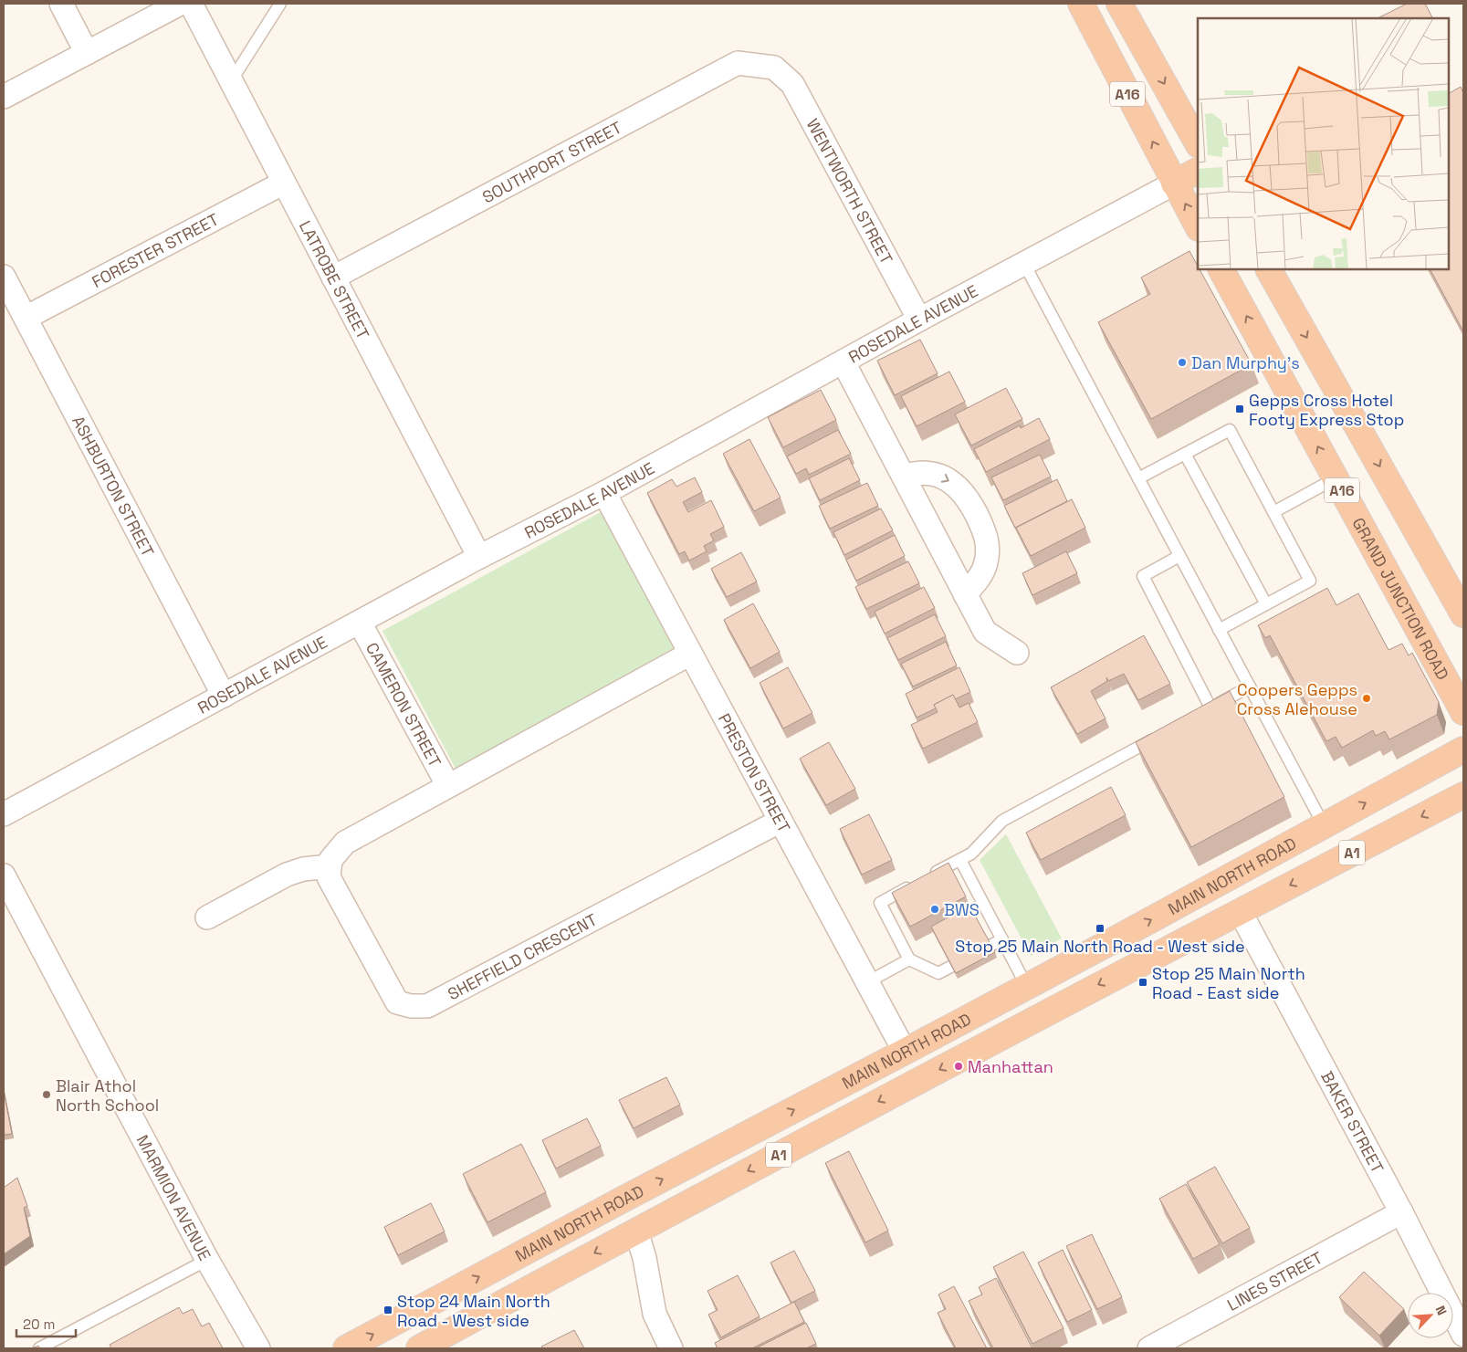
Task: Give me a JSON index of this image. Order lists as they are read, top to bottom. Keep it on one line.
{"streets":{"highway":["A16","GRAND JUNCTION ROAD","A1","MAIN NORTH ROAD"],"street":["SOUTHPORT STREET","WENTWORTH STREET","FORESTER STREET","LATROBE STREET","ROSEDALE AVENUE","ASHBURTON STREET","CAMERON STREET","PRESTON STREET","SHEFFIELD CRESCENT","BAKER STREET","MARMION AVENUE","LINES STREET"]},"crossings":[["A16","ROSEDALE AVENUE"],["SOUTHPORT STREET","WENTWORTH STREET"],["SOUTHPORT STREET","LATROBE STREET"],["WENTWORTH STREET","ROSEDALE AVENUE"],["FORESTER STREET","LATROBE STREET"],["FORESTER STREET","ASHBURTON STREET"],["LATROBE STREET","ROSEDALE AVENUE"],["ROSEDALE AVENUE","ASHBURTON STREET"],["ROSEDALE AVENUE","CAMERON STREET"],["ROSEDALE AVENUE","PRESTON STREET"],["PRESTON STREET","MAIN NORTH ROAD"],["PRESTON STREET","SHEFFIELD CRESCENT"],["MAIN NORTH ROAD","BAKER STREET"],["BAKER STREET","LINES STREET"]],"places":{"other":["Dan Murphy's","Coopers Gepps Cross Alehouse","BWS","Manhattan","Blair Athol North School"],"transit":["Gepps Cross Hotel Footy Express Stop","Stop 25 Main North Road - West side","Stop 25 Main North Road - East side","Stop 24 Main North Road - West side"]},"scale_bar":"20 m","north":"top right"}
